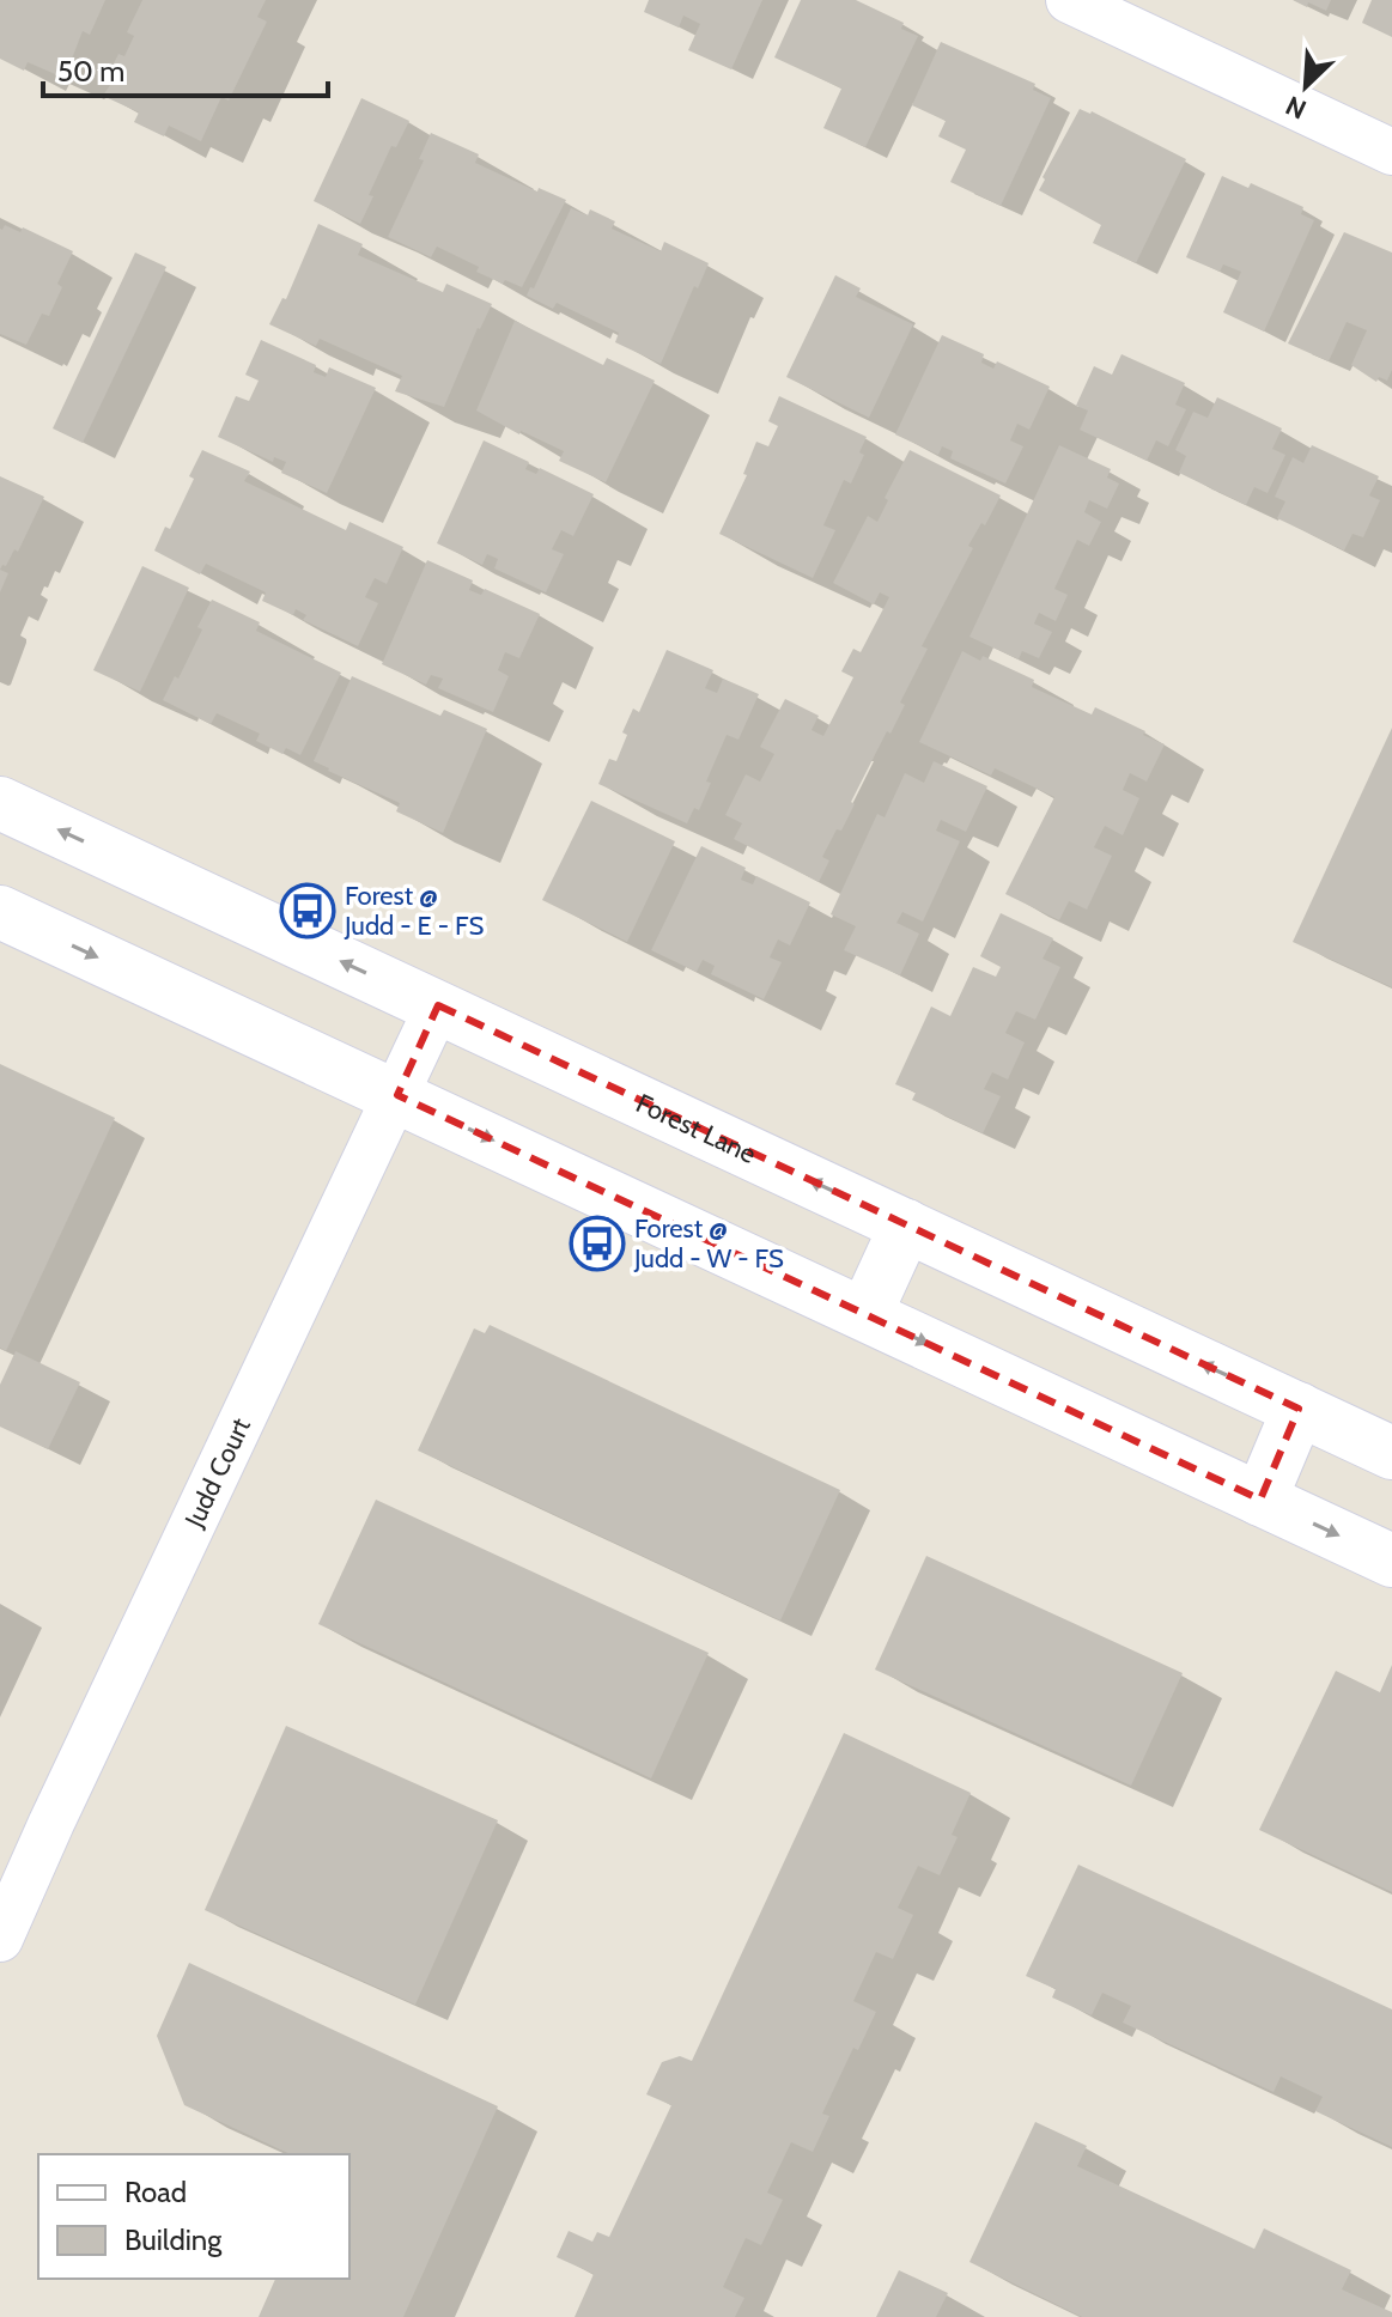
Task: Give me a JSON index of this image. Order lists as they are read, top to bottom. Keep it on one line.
{"streets":{"main road":["Forest Lane"],"street":["Judd Court"]},"crossings":[["Forest Lane","Judd Court"]],"places":{"bus stop":["Forest @ Judd - E - FS","Forest @ Judd - W - FS"]},"legend":["Road","Building"],"scale_bar":"50 m","north":"bottom left"}
